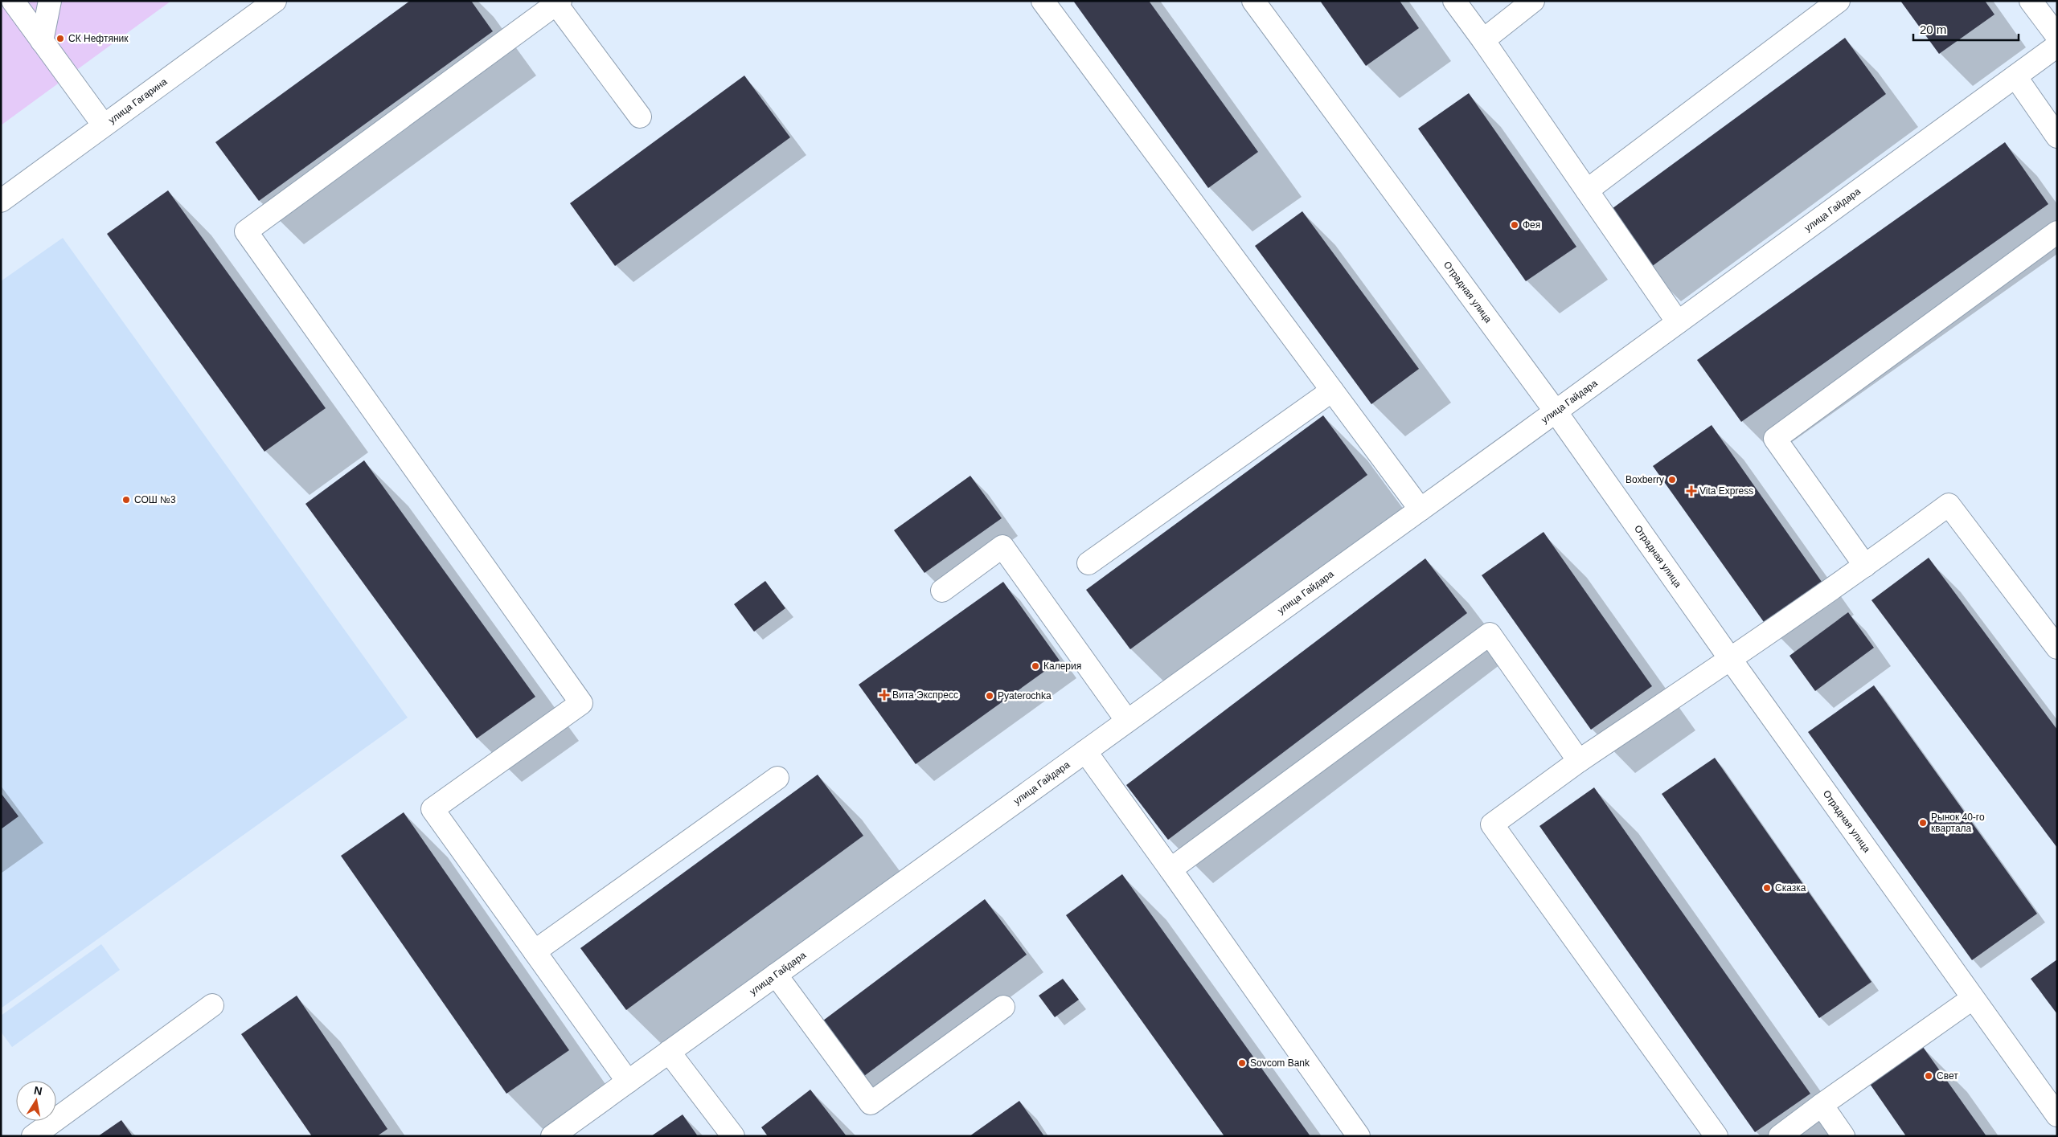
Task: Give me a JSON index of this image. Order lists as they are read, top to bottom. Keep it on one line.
{"streets":{"street":["улица Гагарина","улица Гайдара","Отрадная улица"]},"crossings":[["улица Гайдара","Отрадная улица"]],"places":{"other":["СК Нефтяник","Фея","Boxberry","СОШ №3","Калерия","Pyaterochka","Рынок 40-го квартала","Сказка","Sovcom Bank","Свет"],"health":["Vita Express","Вита Экспресс"]},"scale_bar":"20 m","north":"top"}
